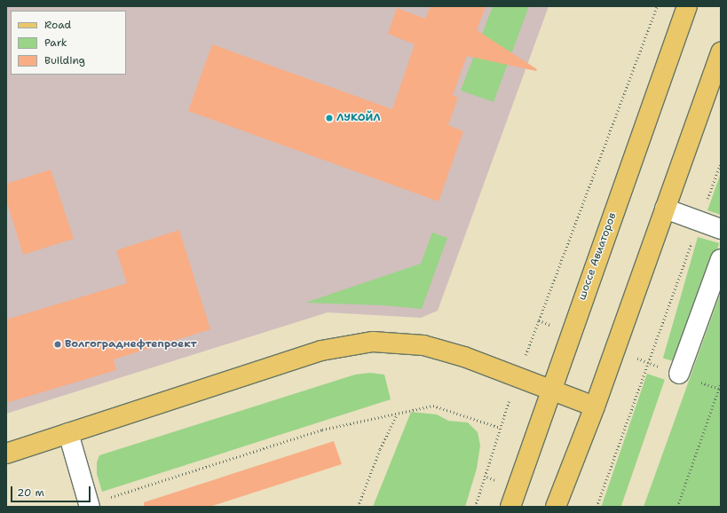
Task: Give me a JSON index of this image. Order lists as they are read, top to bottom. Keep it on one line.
{"streets":{"main road":["шоссе Авиаторов"]},"places":["ЛУКОЙЛ","Волгограднефтепроект"],"legend":["Road","Park","Building"],"scale_bar":"20 m"}
